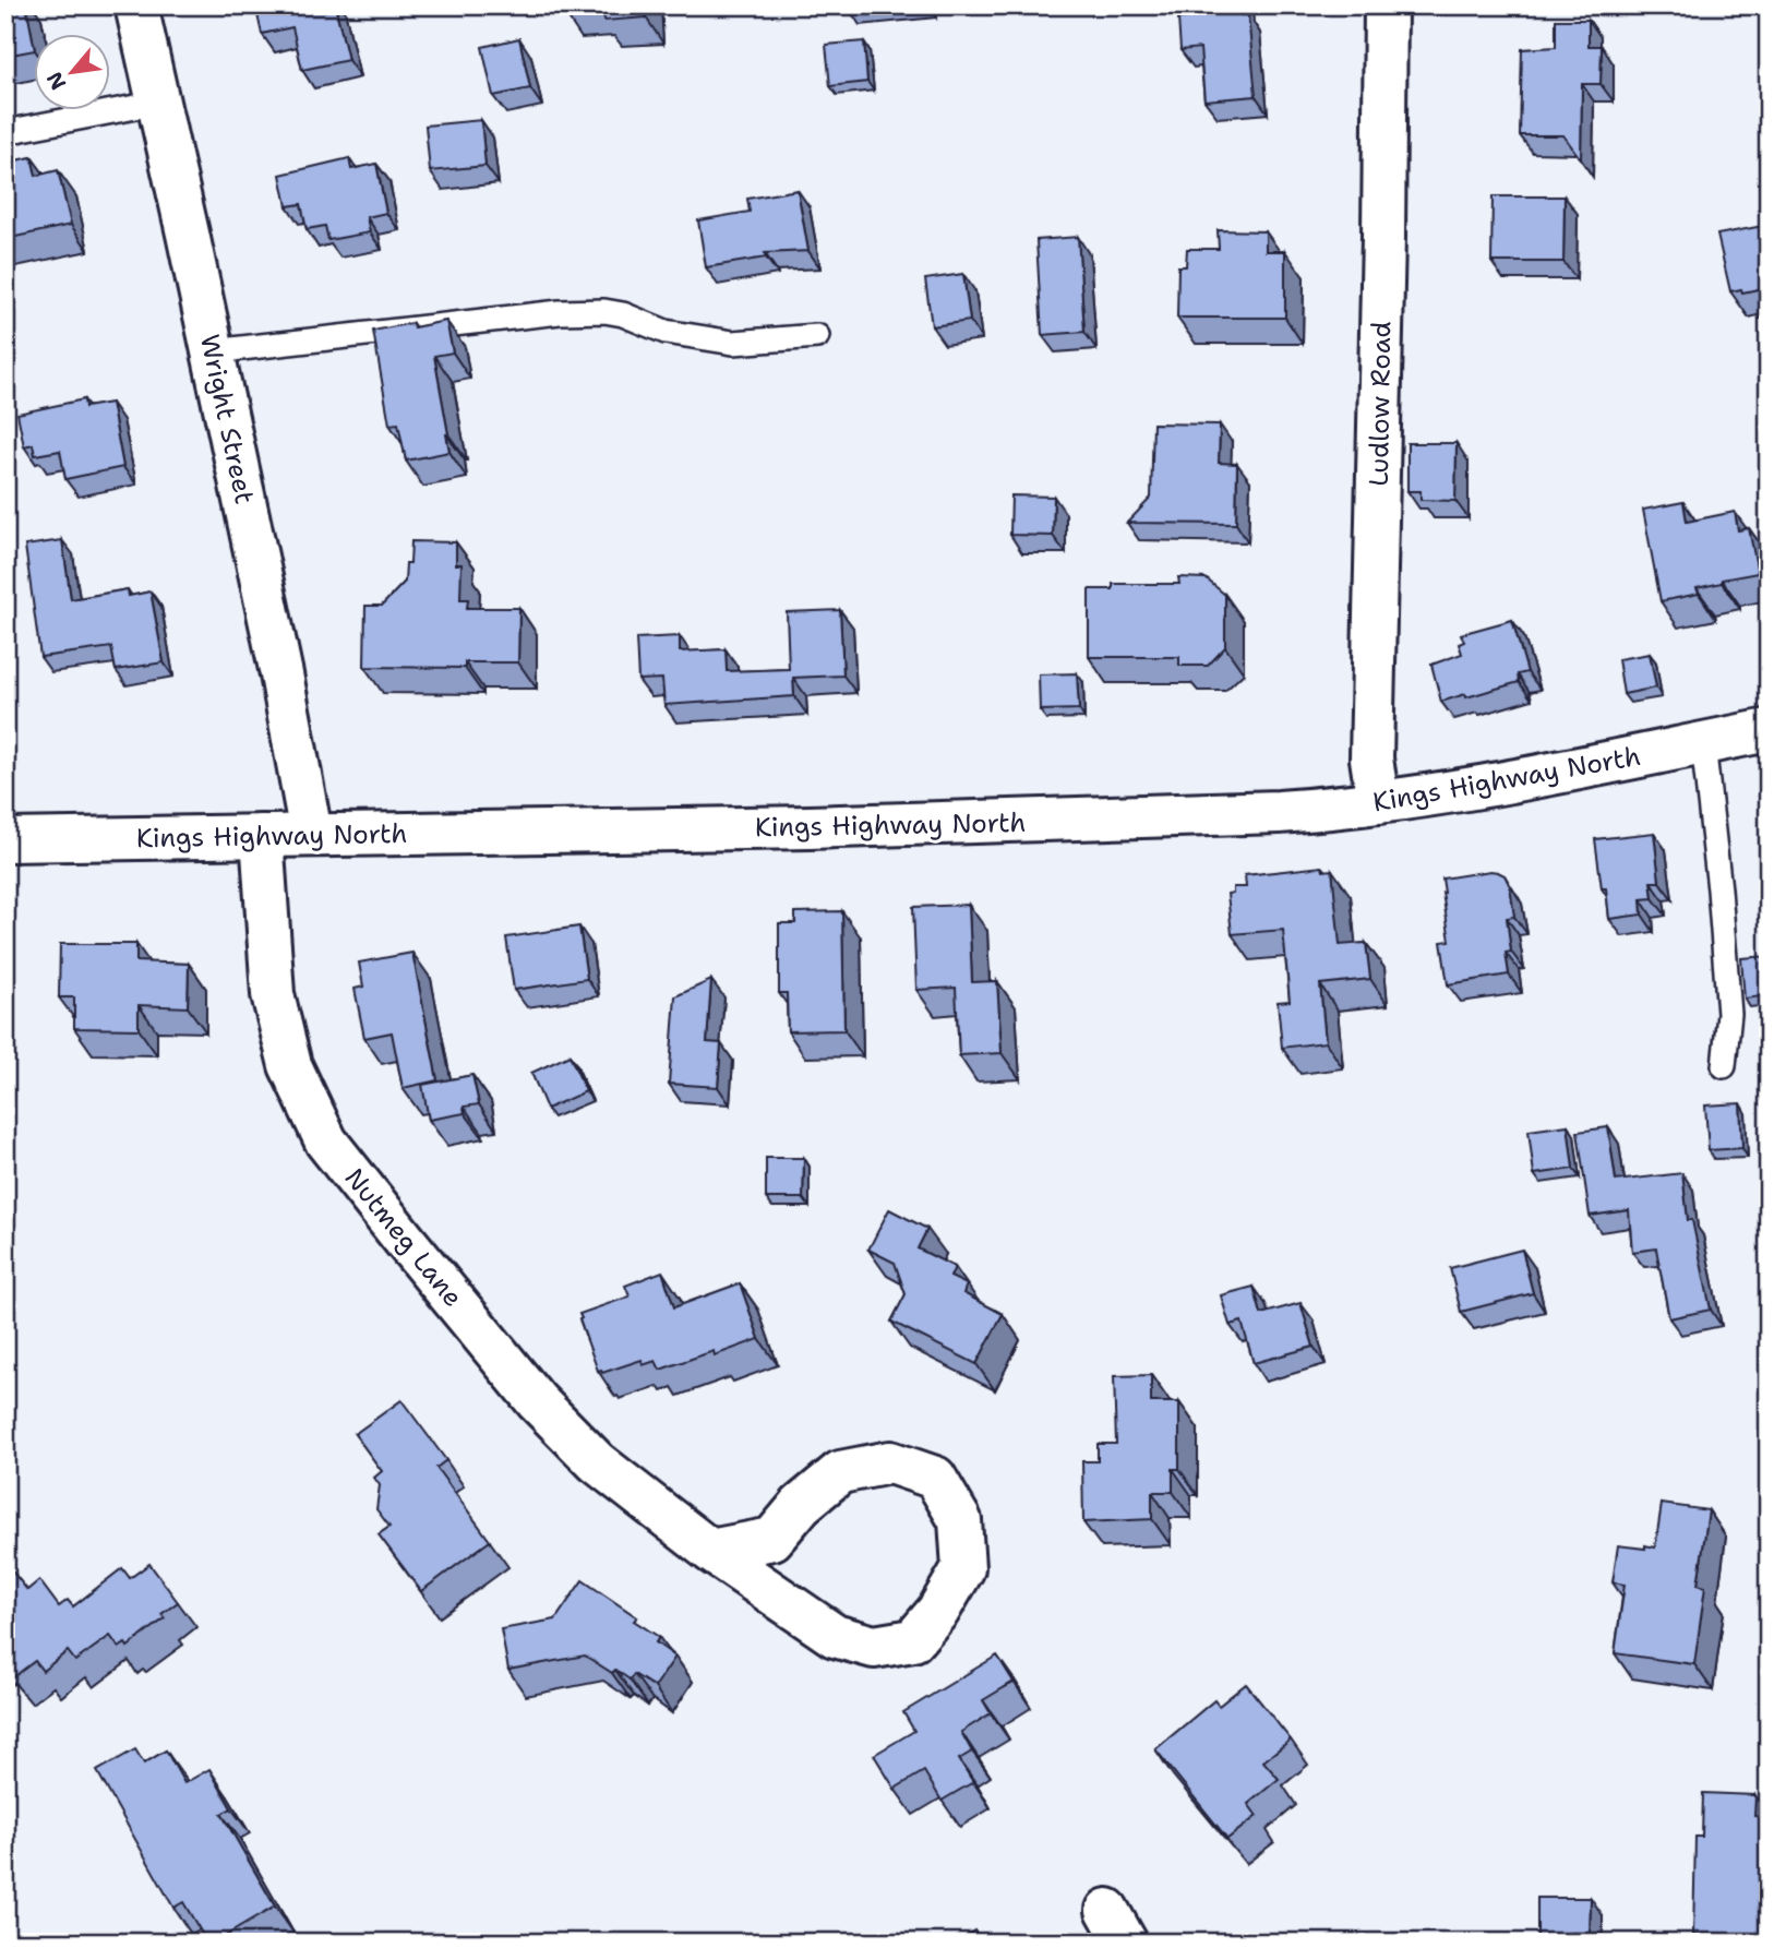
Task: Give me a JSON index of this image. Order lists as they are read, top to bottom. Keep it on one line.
{"streets":{"street":["Ludlow Road","Wright Street","Kings Highway North","Nutmeg Lane"]},"crossings":[["Ludlow Road","Kings Highway North"],["Wright Street","Kings Highway North"],["Kings Highway North","Nutmeg Lane"]],"north":"bottom left"}
